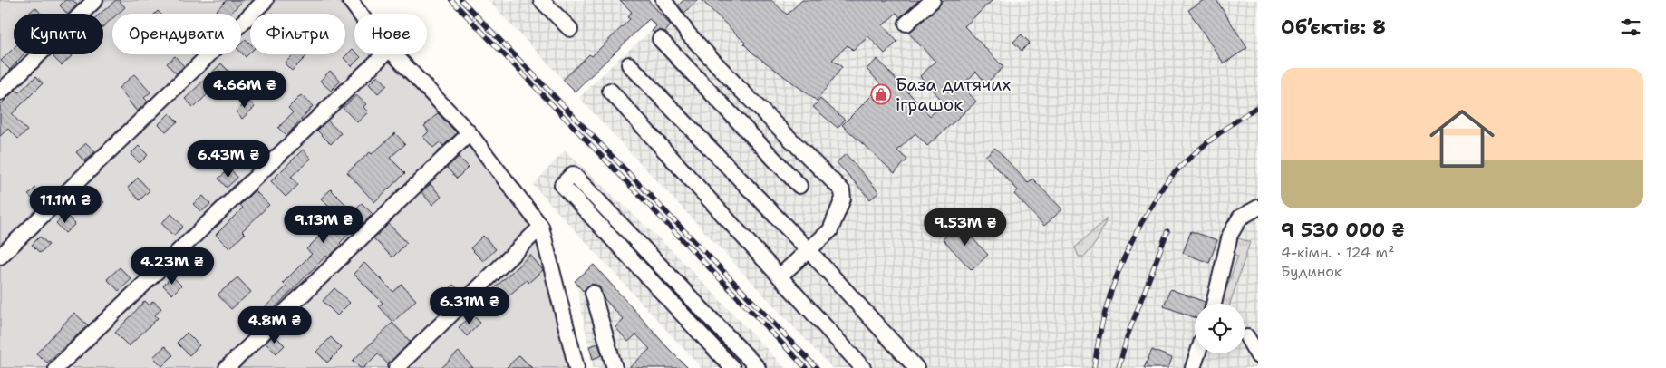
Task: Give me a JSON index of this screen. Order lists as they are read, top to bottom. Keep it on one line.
{"places":{"shop":["База дитячих іграшок"]},"page":{"heading":"Об’єктів: 8","chip":["Купити","Орендувати","Фільтри","Нове"],"list":[{"name":"9 530 000 ₴","note":"4-кімн. · 124 m² · Будинок"}],"price":["4.66M ₴","6.43M ₴","11.1M ₴","9.13M ₴","9.53M ₴","4.23M ₴","6.31M ₴","4.8M ₴"]}}
